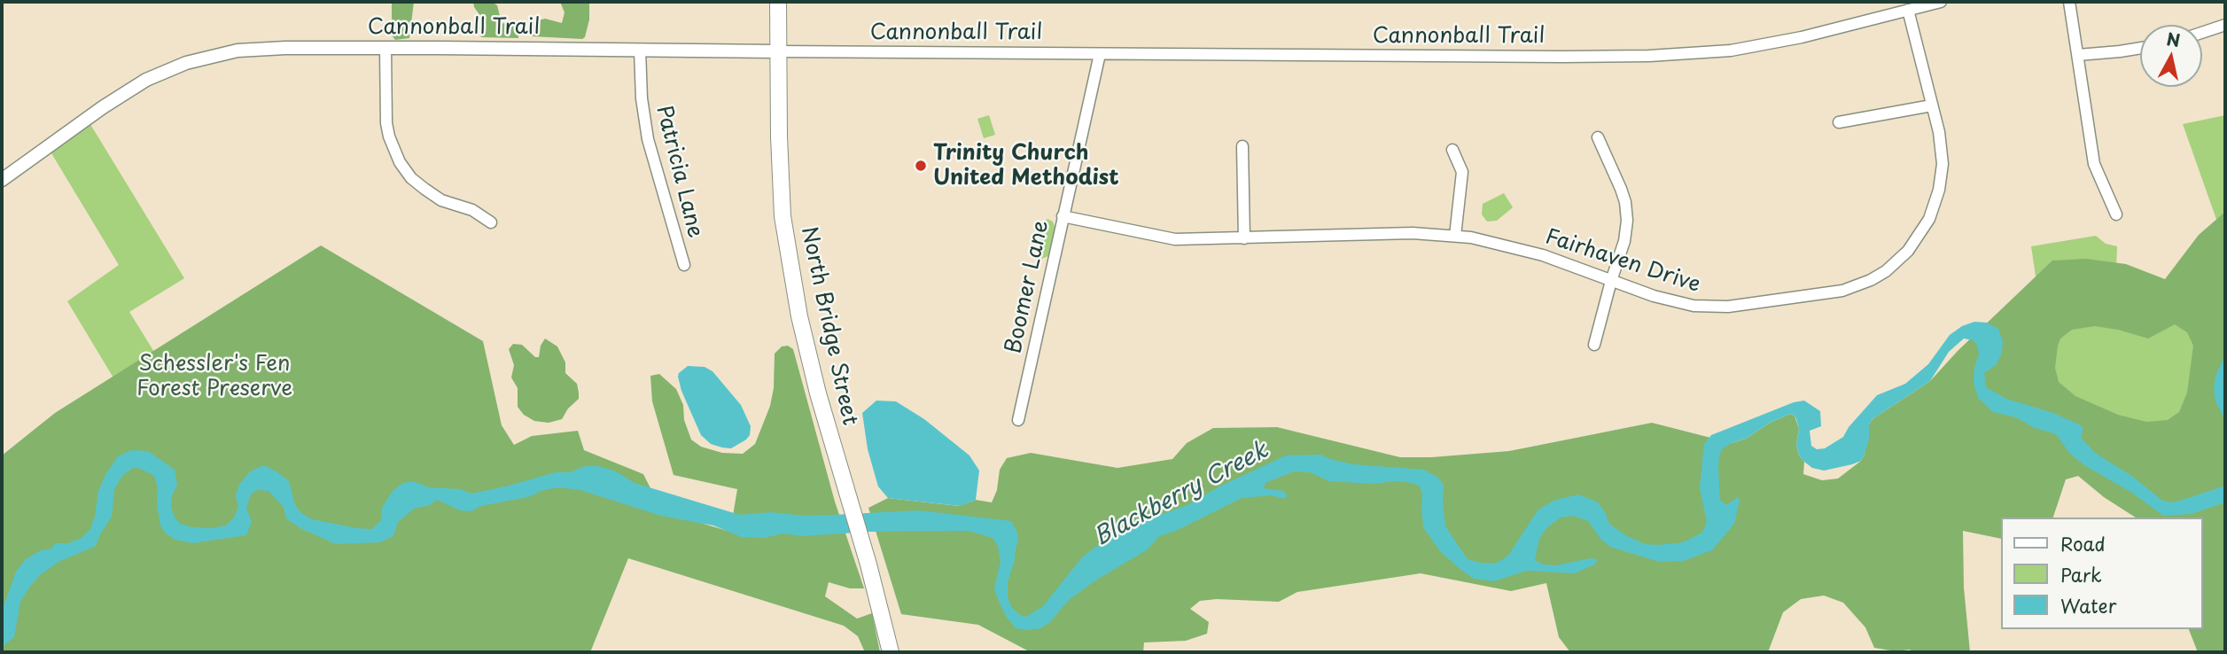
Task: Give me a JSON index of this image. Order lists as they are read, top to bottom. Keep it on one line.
{"streets":{"highway":["North Bridge Street"],"main road":["Cannonball Trail"],"street":["Patricia Lane","Fairhaven Drive","Boomer Lane"]},"crossings":[["Cannonball Trail","Patricia Lane"],["Cannonball Trail","Fairhaven Drive"],["Cannonball Trail","Boomer Lane"],["Cannonball Trail","North Bridge Street"],["Fairhaven Drive","Boomer Lane"]],"water":["Blackberry Creek"],"parks":["Schessler's Fen Forest Preserve"],"places":["Trinity Church United Methodist"],"legend":["Road","Park","Water"],"north":"top"}
